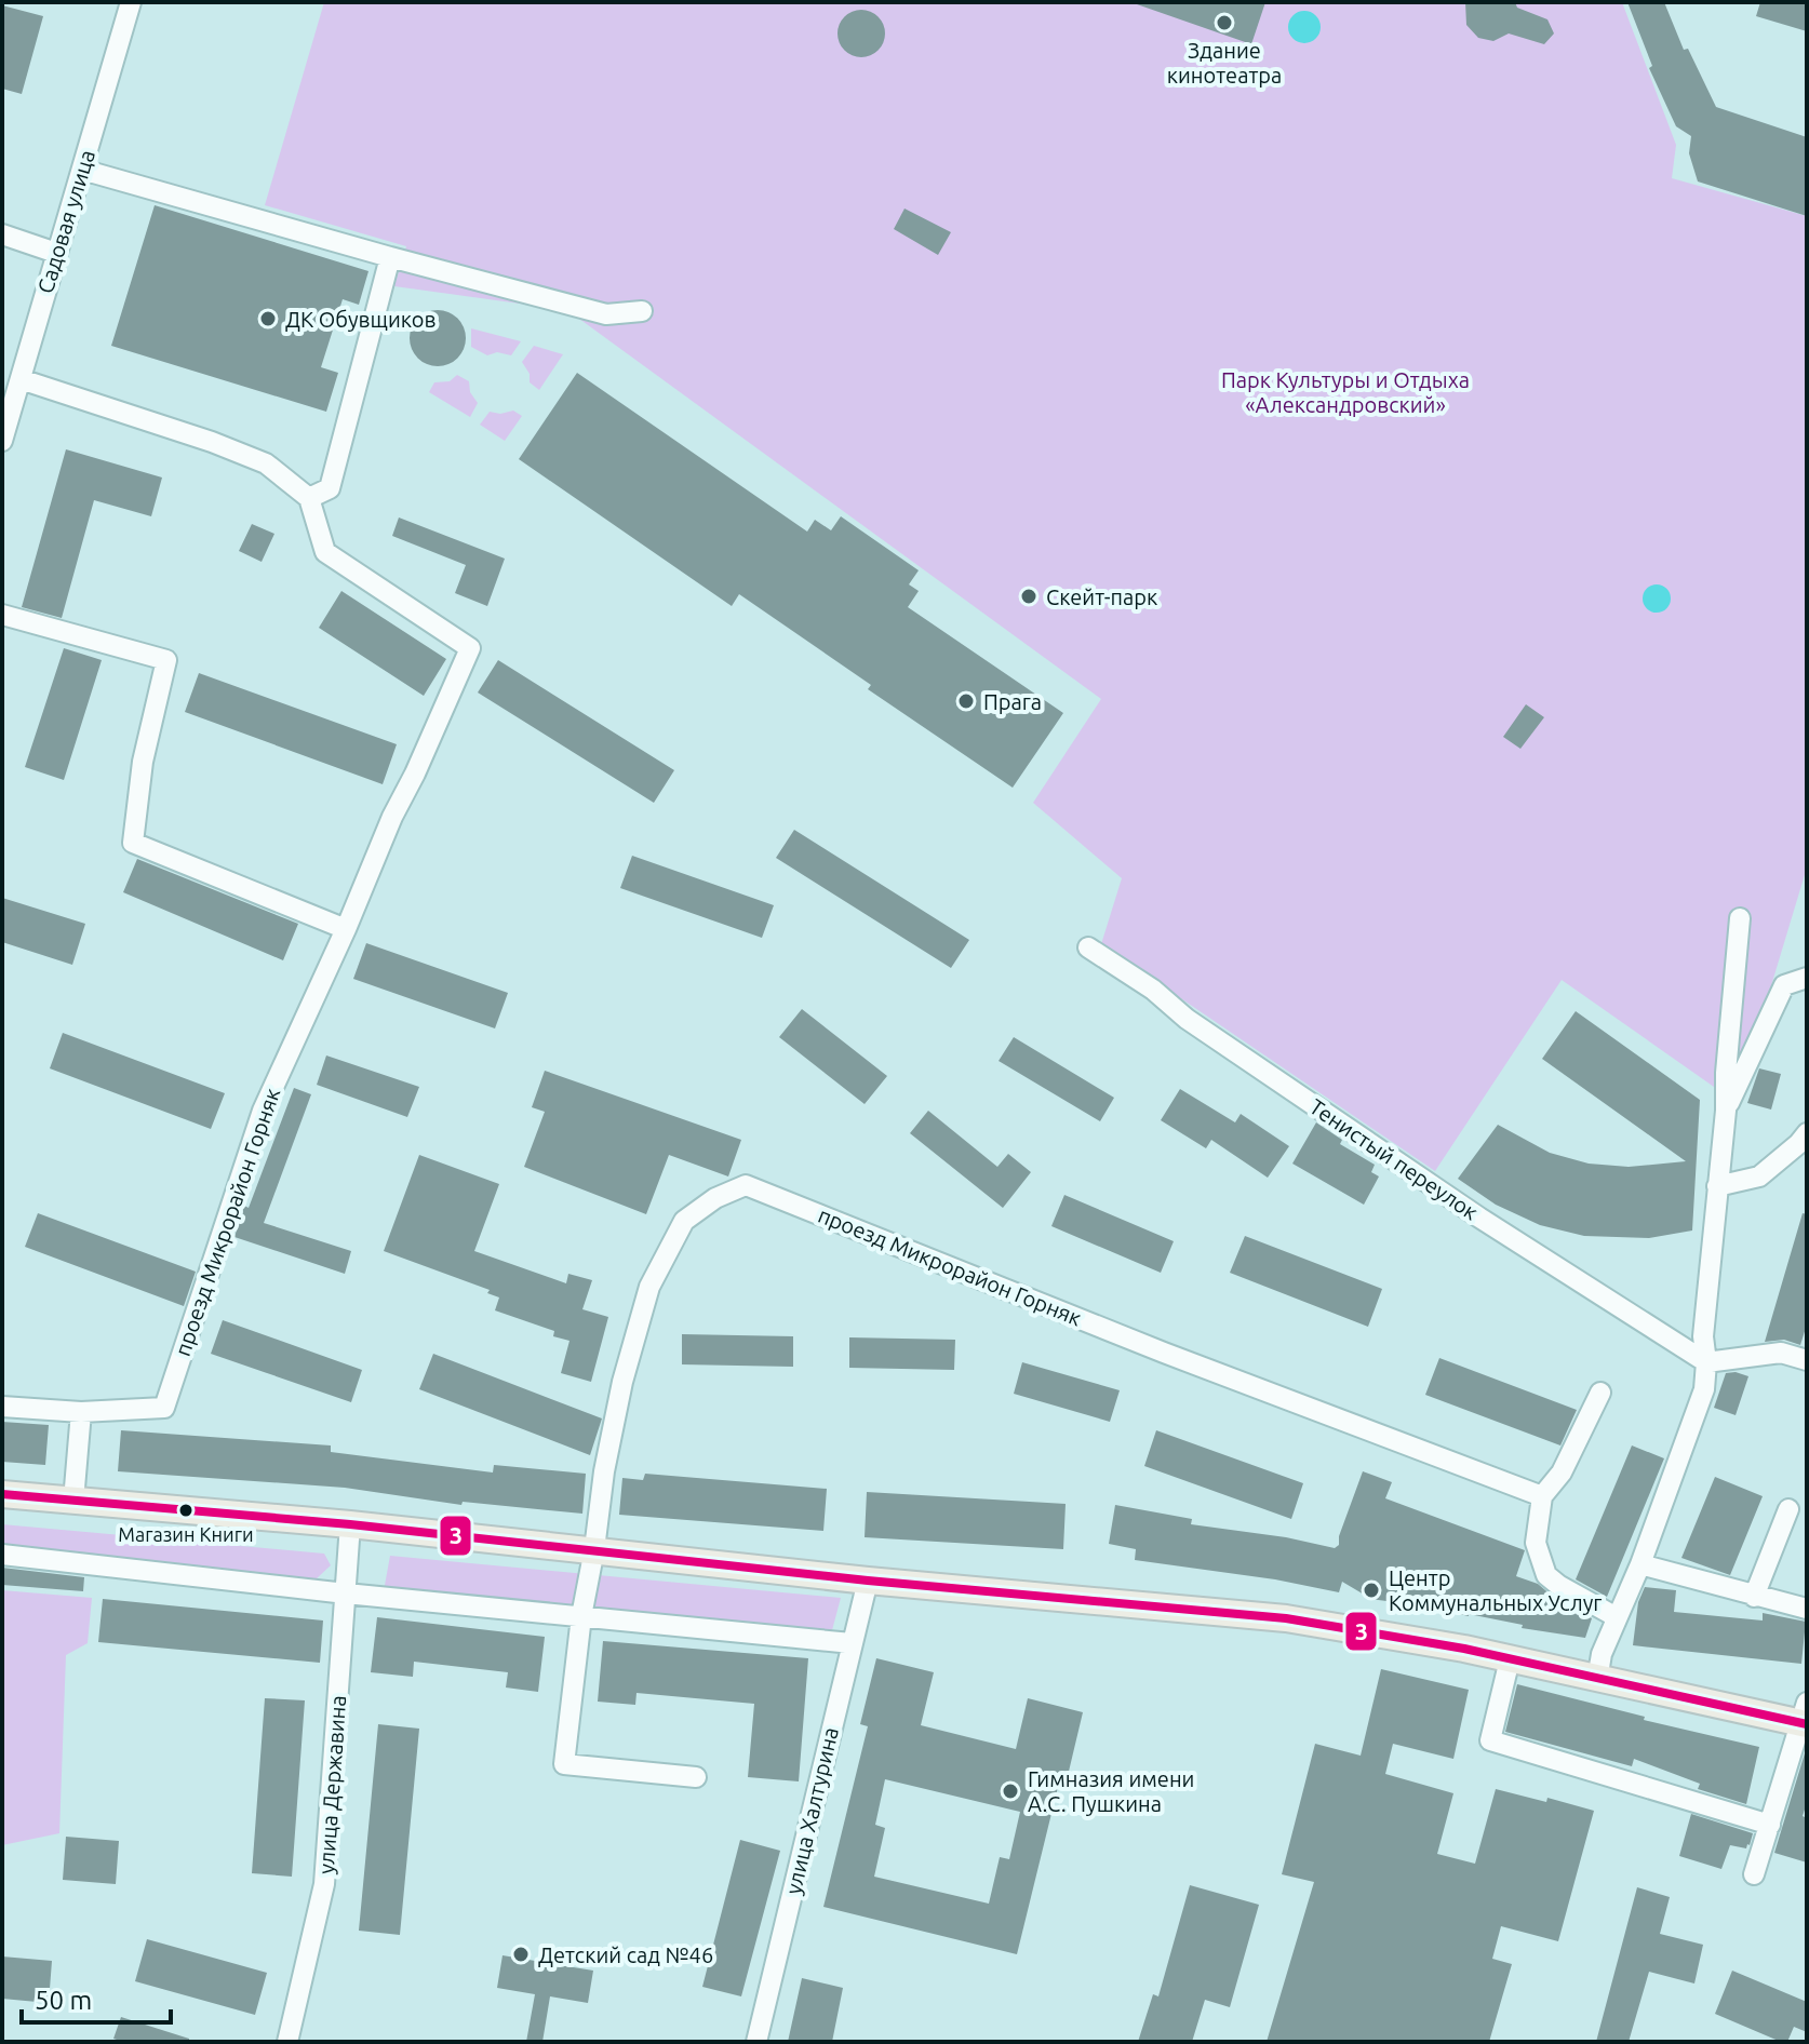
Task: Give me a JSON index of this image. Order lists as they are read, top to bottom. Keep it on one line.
{"streets":{"street":["Садовая улица","Тенистый переулок","проезд Микрорайон Горняк","улица Державина","улица Халтурина"]},"parks":["Парк Культуры и Отдыха «Александровский»"],"places":["Здание кинотеатра","ДК Обувщиков","Скейт-парк","Прага","Магазин Книги","Центр Коммунальных Услуг","Гимназия имени А.С. Пушкина","Детский сад №46"],"lines":["transit line 3"],"scale_bar":"50 m"}
